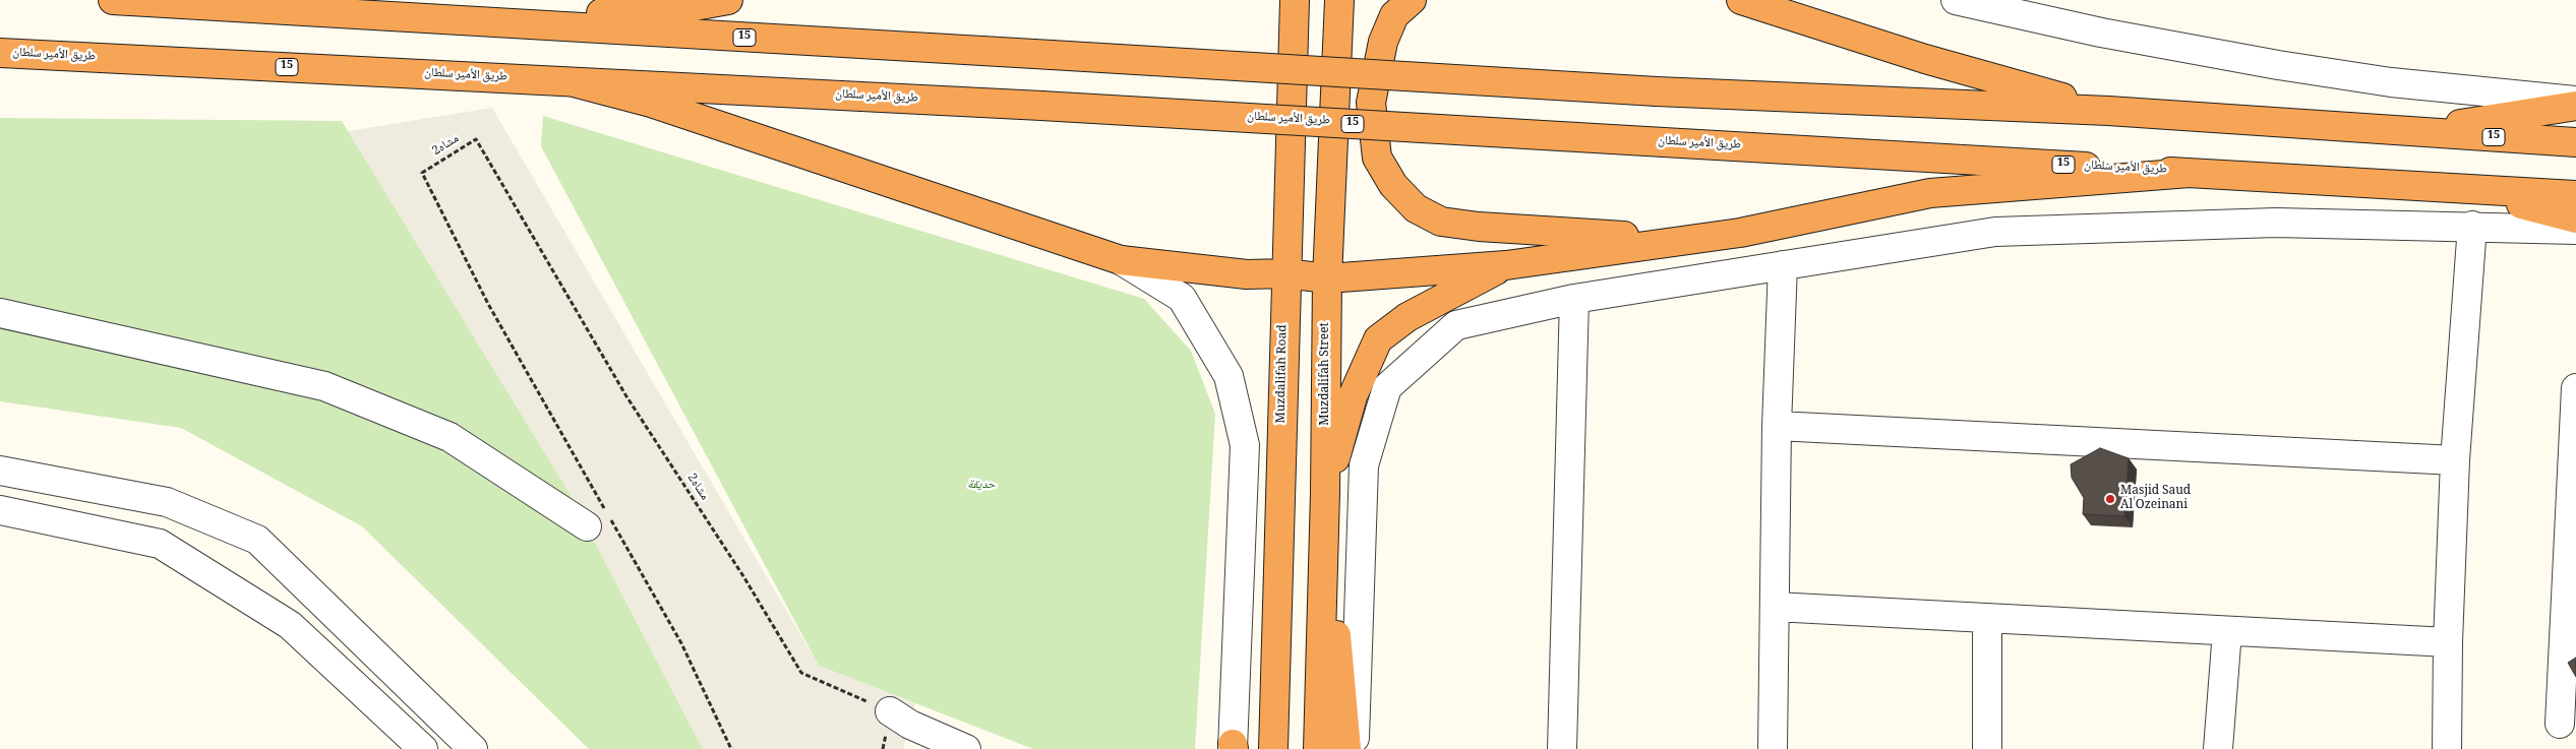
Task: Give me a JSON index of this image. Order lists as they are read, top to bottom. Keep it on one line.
{"streets":{"highway":["15","طريق الأمير سلطان","Muzdalifah Road","Muzdalifah Street"],"path":["مشاه2"]},"parks":["حديقة"],"places":["Masjid Saud Al Ozeinani"]}
